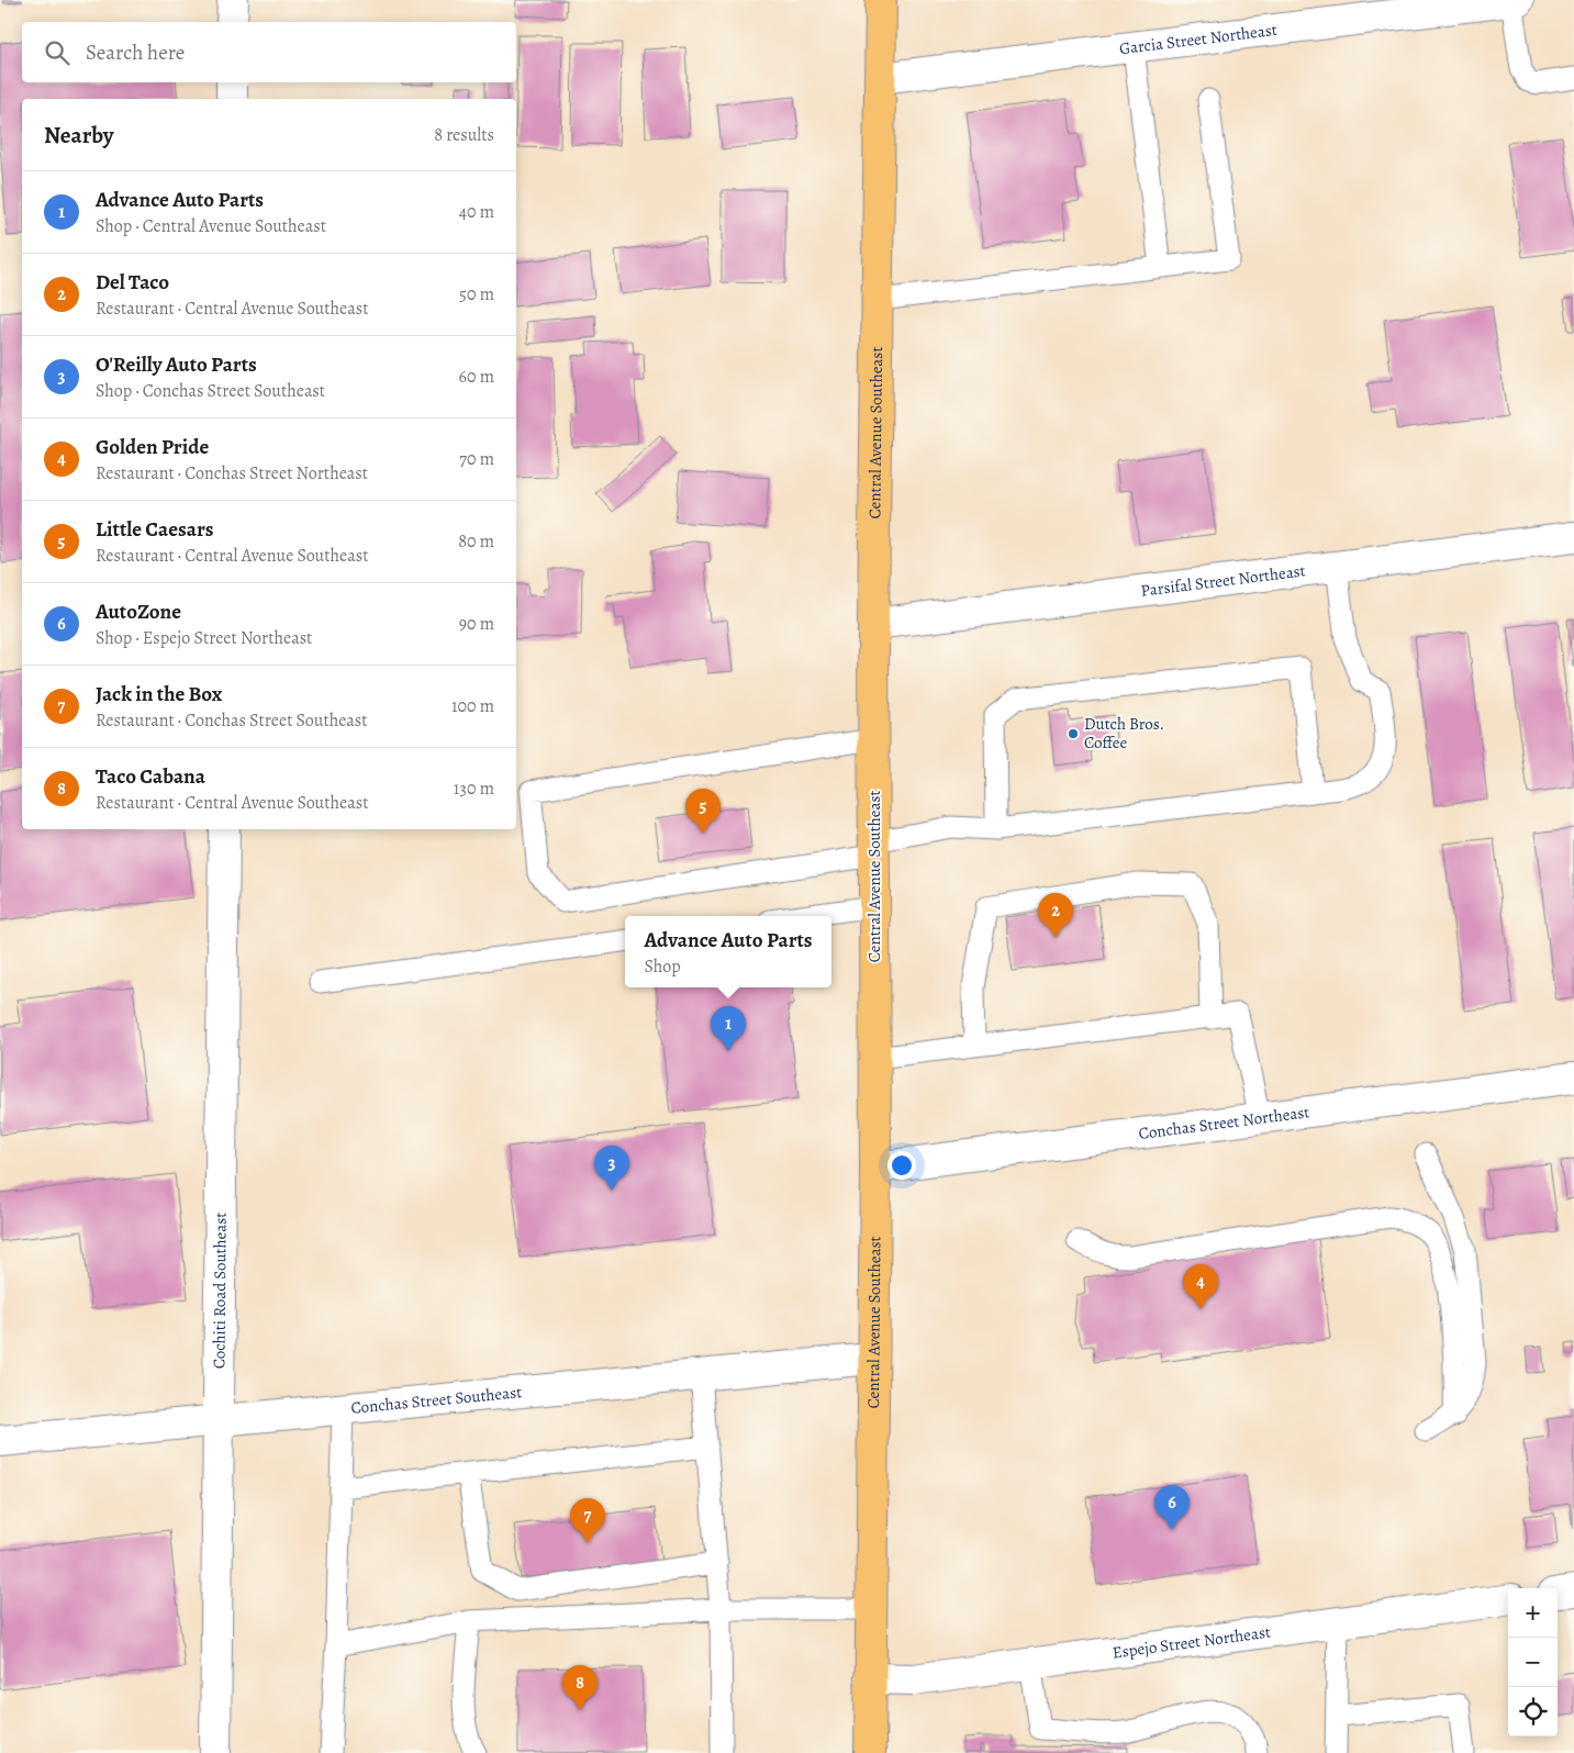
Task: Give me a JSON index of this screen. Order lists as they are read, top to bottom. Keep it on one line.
{"streets":{"main road":["Central Avenue Southeast"],"street":["Garcia Street Northeast","Parsifal Street Northeast","Conchas Street Northeast","Cochiti Road Southeast","Conchas Street Southeast","Espejo Street Northeast"]},"crossings":[["Garcia Street Northeast","Central Avenue Southeast"],["Central Avenue Southeast","Parsifal Street Northeast"],["Central Avenue Southeast","Conchas Street Northeast"],["Central Avenue Southeast","Conchas Street Southeast"],["Central Avenue Southeast","Espejo Street Northeast"],["Cochiti Road Southeast","Conchas Street Southeast"]],"places":["Dutch Bros. Coffee"],"page":{"search":"Search here","heading":["Nearby","8 results"],"list":[{"mark":"1","name":"Advance Auto Parts","note":"Shop · Central Avenue Southeast","value":"40 m"},{"mark":"2","name":"Del Taco","note":"Restaurant · Central Avenue Southeast","value":"50 m"},{"mark":"3","name":"O'Reilly Auto Parts","note":"Shop · Conchas Street Southeast","value":"60 m"},{"mark":"4","name":"Golden Pride","note":"Restaurant · Conchas Street Northeast","value":"70 m"},{"mark":"5","name":"Little Caesars","note":"Restaurant · Central Avenue Southeast","value":"80 m"},{"mark":"6","name":"AutoZone","note":"Shop · Espejo Street Northeast","value":"90 m"},{"mark":"7","name":"Jack in the Box","note":"Restaurant · Conchas Street Southeast","value":"100 m"},{"mark":"8","name":"Taco Cabana","note":"Restaurant · Central Avenue Southeast","value":"130 m"}],"pins":["5","2","1","3","4","6","7","8"],"popup":["Advance Auto Parts","Shop"],"map_buttons":["+","−"]}}
